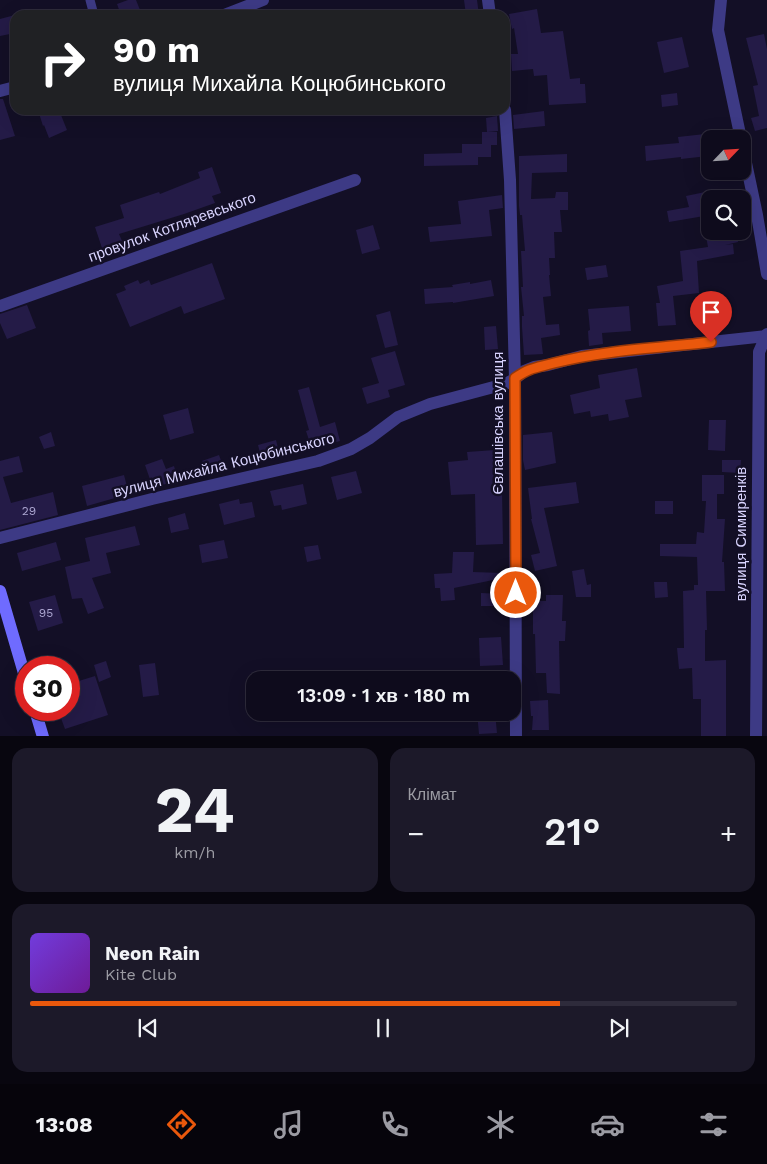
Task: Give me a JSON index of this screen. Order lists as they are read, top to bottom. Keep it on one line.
{"streets":{"street":["провулок Котляревського","Євлашівська вулиця","вулиця Михайла Коцюбинського","вулиця Симиренків"]},"crossings":[["Євлашівська вулиця","вулиця Михайла Коцюбинського"],["вулиця Михайла Коцюбинського","вулиця Симиренків"]],"house_numbers":["29","95"],"north":"top right","page":{"turn":["90 m","вулиця Михайла Коцюбинського"],"limit":"30","trip":"13:09 · 1 хв · 180 m","tile":[["24","km/h"],"Клімат"],"heat":["−","21°","+"],"song":["Neon Rain","Kite Club"],"tabs":"13:08"}}
